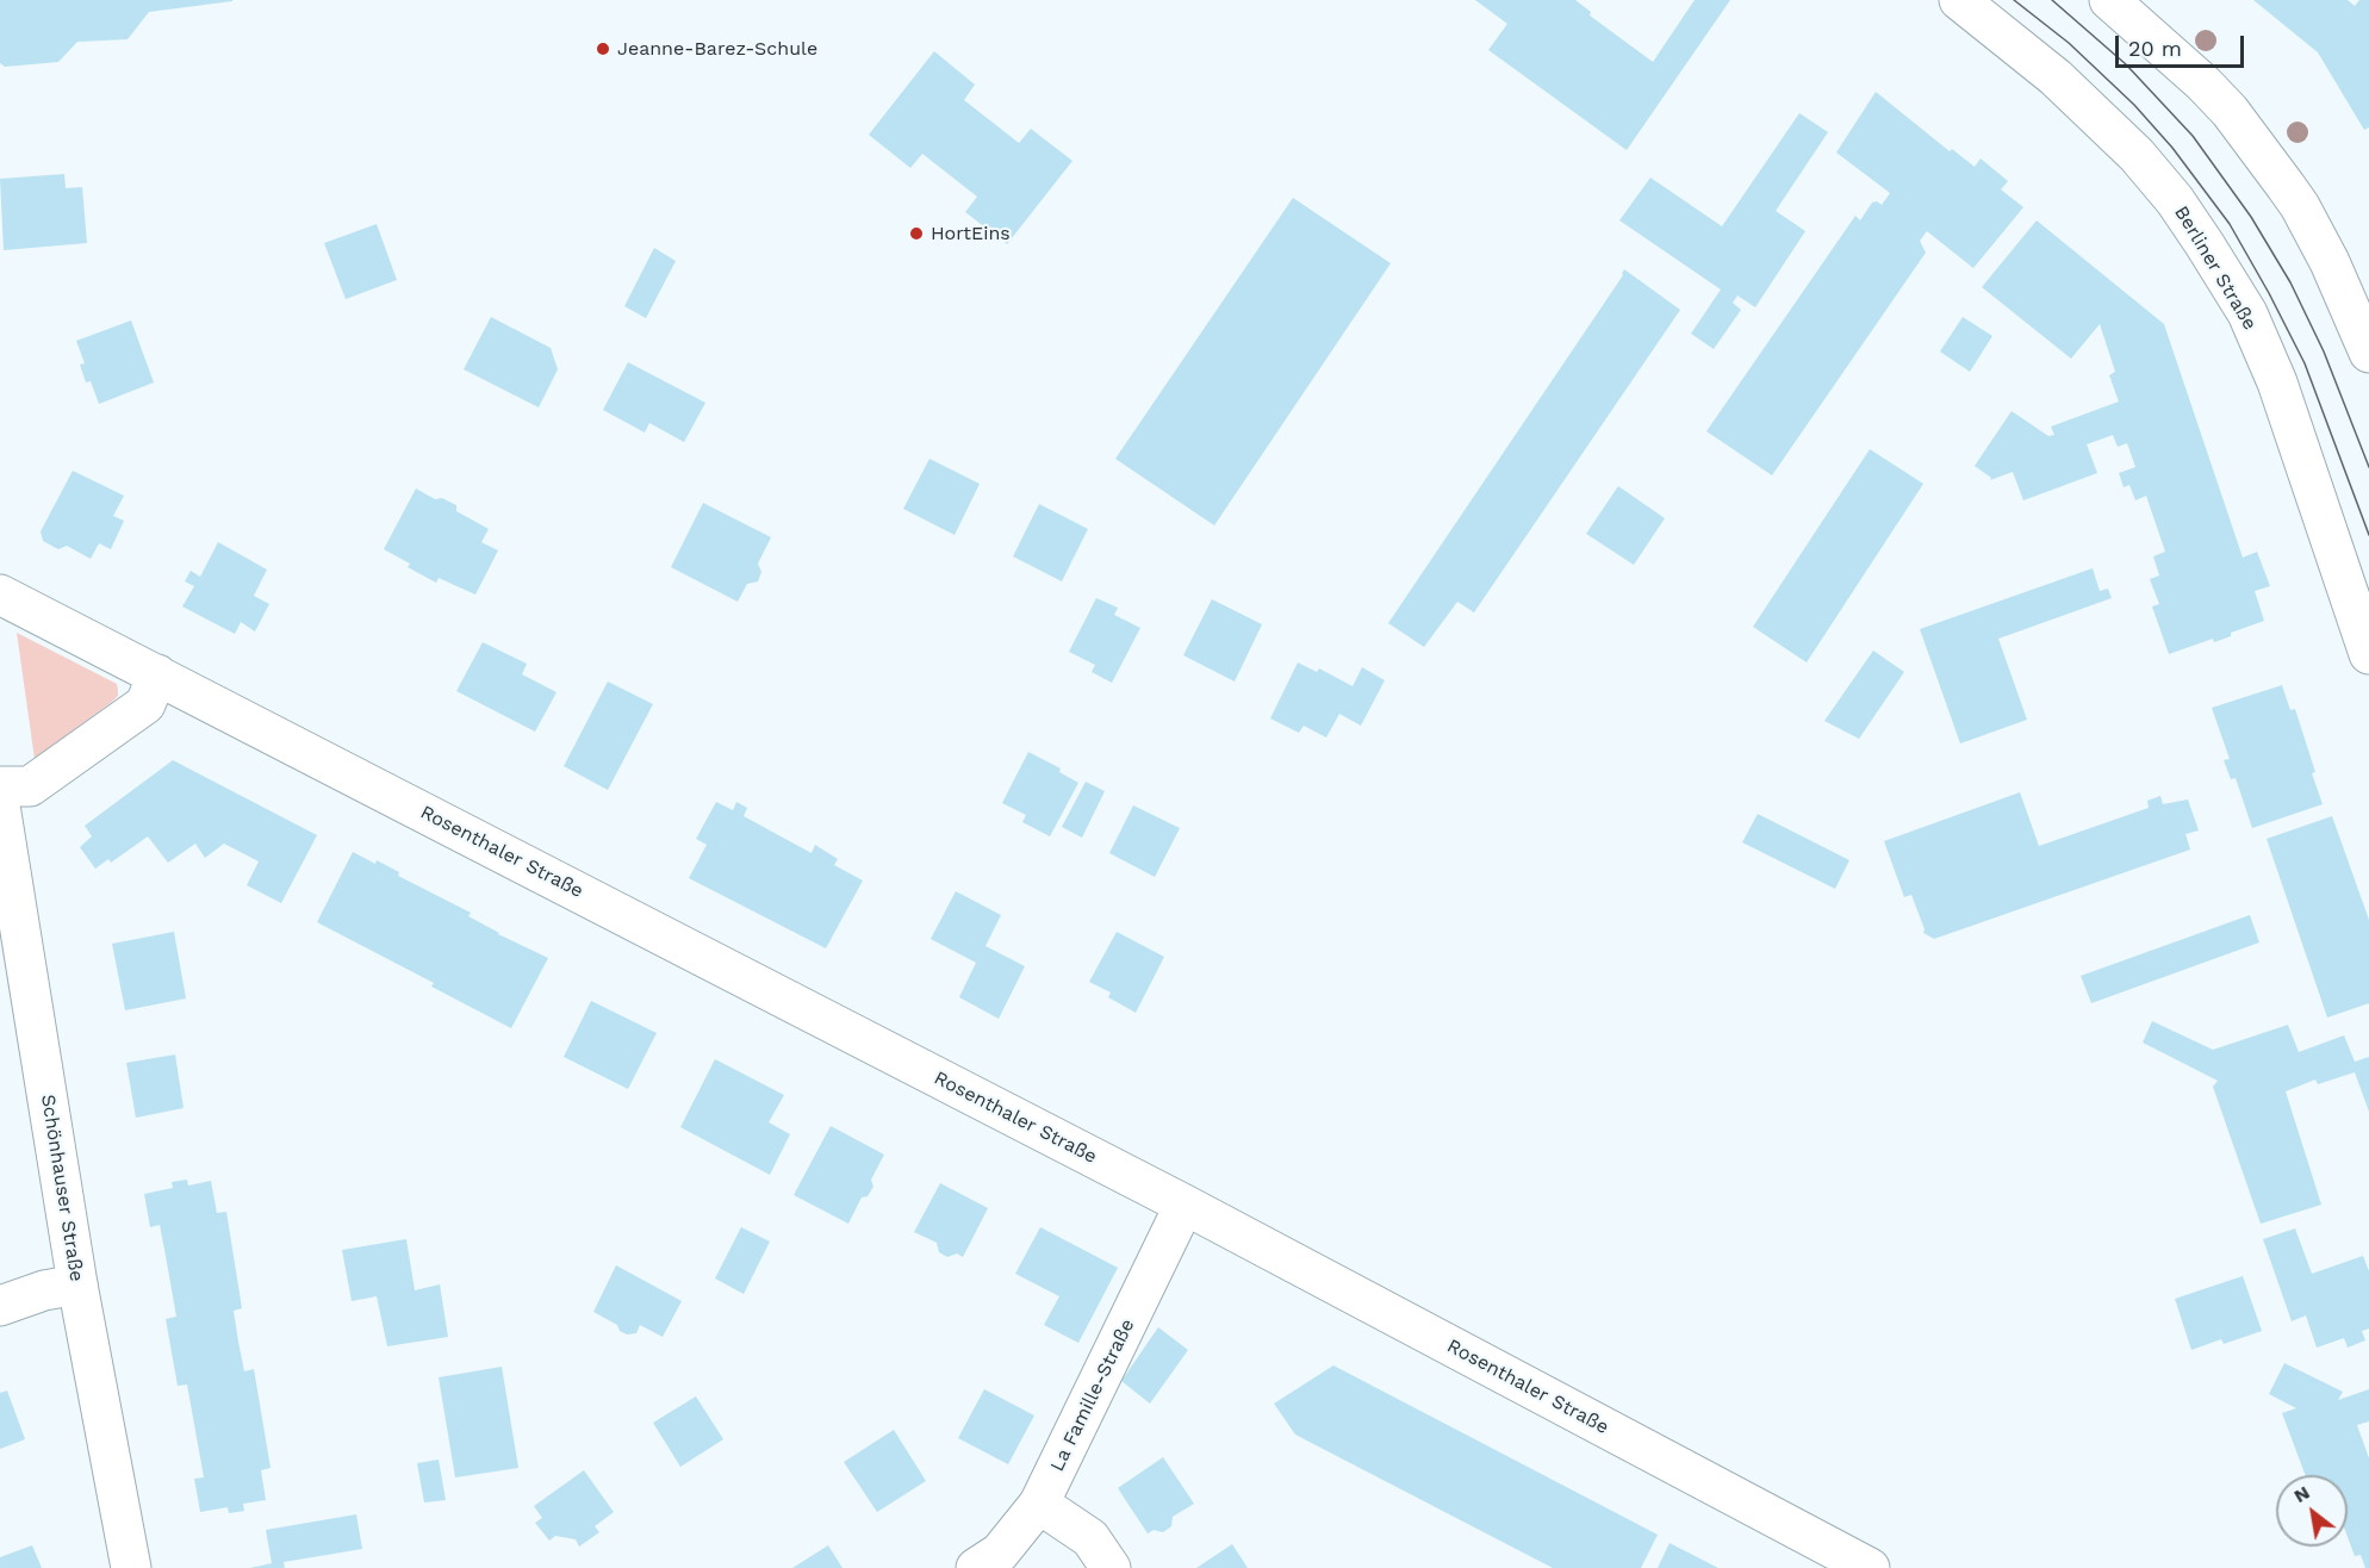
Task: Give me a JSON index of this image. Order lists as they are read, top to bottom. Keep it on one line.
{"streets":{"street":["Berliner Straße","Rosenthaler Straße","Schönhauser Straße","La Famille-Straße"]},"crossings":[["Rosenthaler Straße","La Famille-Straße"]],"places":["Jeanne-Barez-Schule","HortEins"],"scale_bar":"20 m","north":"top left"}
